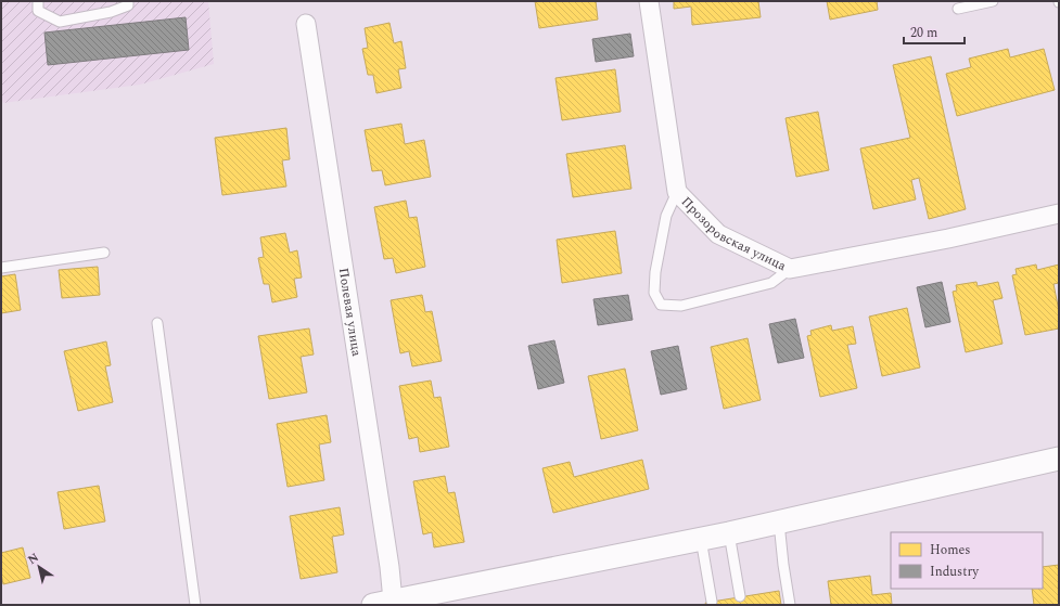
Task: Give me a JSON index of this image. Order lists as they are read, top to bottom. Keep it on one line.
{"streets":{"street":["Прозоровская улица","Полевая улица"]},"legend":["Homes","Industry"],"scale_bar":"20 m","north":"top left"}
